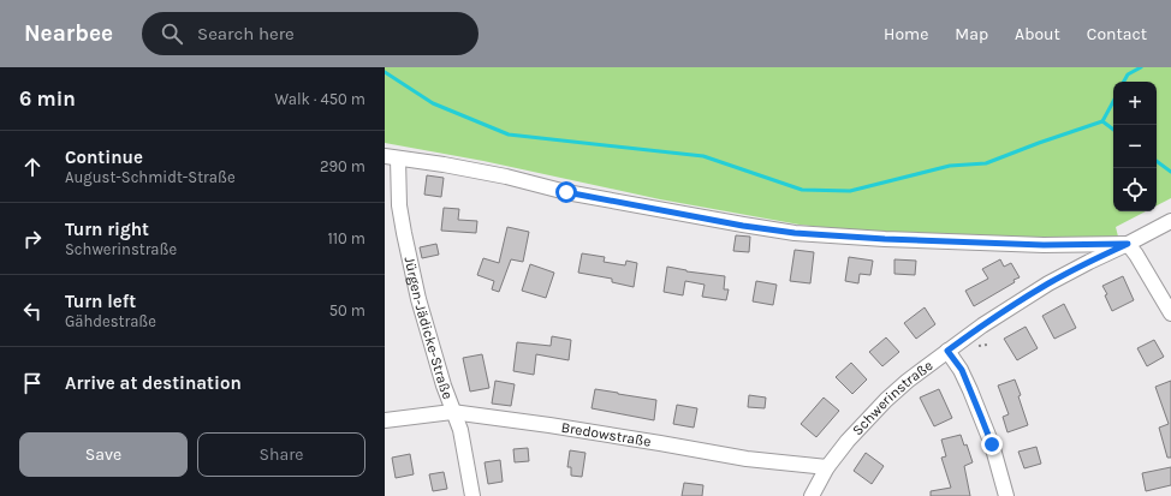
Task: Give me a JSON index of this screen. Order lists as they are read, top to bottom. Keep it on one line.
{"streets":{"street":["Jürgen-Jädicke-Straße","Schwerinstraße","Bredowstraße"]},"crossings":[["Jürgen-Jädicke-Straße","Bredowstraße"],["Schwerinstraße","Bredowstraße"]],"page":{"header":"Nearbee","search":"Search here","nav":["Home","Map","About","Contact"],"heading":["6 min","Walk · 450 m"],"map_buttons":["+","−"],"list":[["Continue","August-Schmidt-Straße","290 m"],["Turn right","Schwerinstraße","110 m"],["Turn left","Gähdestraße","50 m"],"Arrive at destination"],"buttons":["Save","Share"]}}
